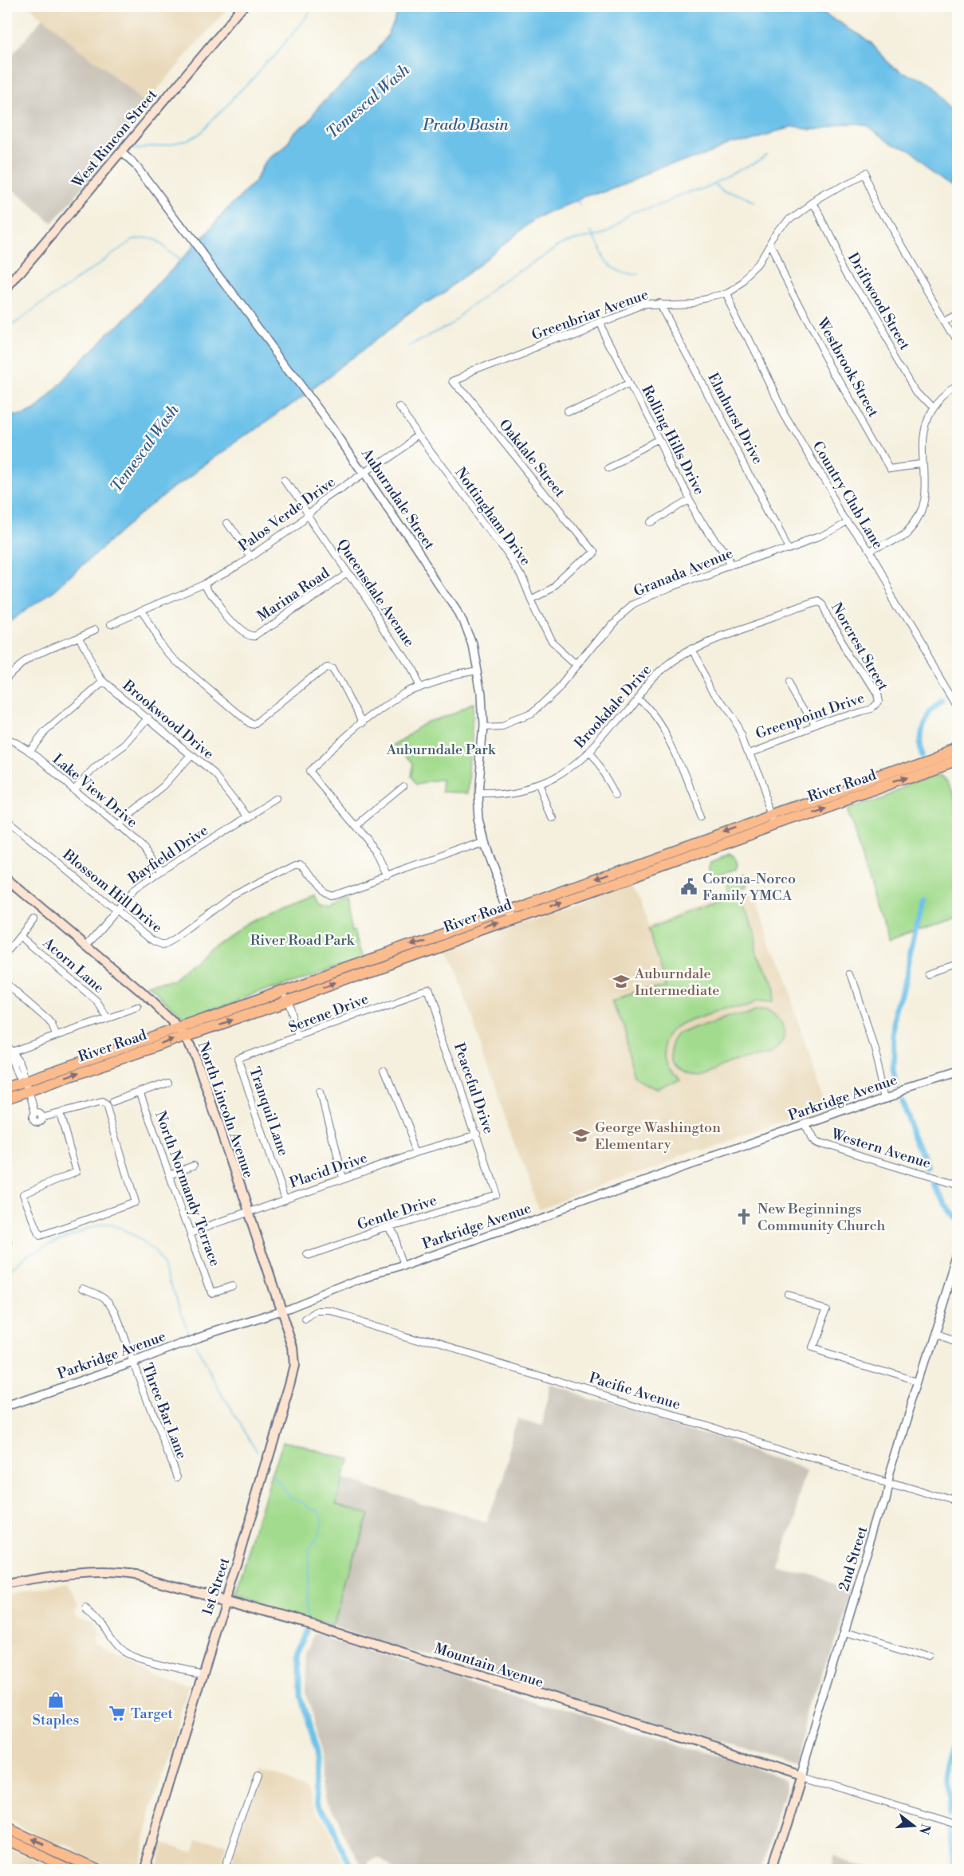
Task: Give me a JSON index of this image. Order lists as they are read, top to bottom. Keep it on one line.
{"streets":{"main road":["West Rincon Street","River Road","North Lincoln Avenue","2nd Street","1st Street","Mountain Avenue"],"street":["Driftwood Street","Greenbriar Avenue","Westbrook Street","Elmhurst Drive","Rolling Hills Drive","Oakdale Street","Country Club Lane","Auburndale Street","Palos Verde Drive","Nottingham Drive","Granada Avenue","Queensdale Avenue","Marina Road","Norcrest Street","Brookdale Drive","Greenpoint Drive","Brookwood Drive","Lake View Drive","Bayfield Drive","Blossom Hill Drive","Acorn Lane","Serene Drive","Peaceful Drive","Parkridge Avenue","Tranquil Lane","Western Avenue","Placid Drive","North Normandy Terrace","Gentle Drive","Pacific Avenue","Three Bar Lane"]},"crossings":[["West Rincon Street","Auburndale Street"],["Driftwood Street","Greenbriar Avenue"],["Greenbriar Avenue","Westbrook Street"],["Greenbriar Avenue","Elmhurst Drive"],["Greenbriar Avenue","Rolling Hills Drive"],["Greenbriar Avenue","Oakdale Street"],["Greenbriar Avenue","Country Club Lane"],["Elmhurst Drive","Granada Avenue"],["Rolling Hills Drive","Granada Avenue"],["Oakdale Street","Nottingham Drive"],["Country Club Lane","Granada Avenue"],["Auburndale Street","Palos Verde Drive"],["Auburndale Street","Granada Avenue"],["Auburndale Street","Brookdale Drive"],["Auburndale Street","River Road"],["Auburndale Street","Blossom Hill Drive"],["Palos Verde Drive","Nottingham Drive"],["Palos Verde Drive","Queensdale Avenue"],["Palos Verde Drive","Marina Road"],["Nottingham Drive","Granada Avenue"],["Queensdale Avenue","Marina Road"],["Norcrest Street","Brookdale Drive"],["Norcrest Street","Greenpoint Drive"],["Brookwood Drive","Bayfield Drive"],["River Road","North Lincoln Avenue"],["Lake View Drive","Bayfield Drive"],["Bayfield Drive","Blossom Hill Drive"],["Bayfield Drive","North Lincoln Avenue"],["Serene Drive","Peaceful Drive"],["Serene Drive","Tranquil Lane"],["Peaceful Drive","Placid Drive"],["Peaceful Drive","Gentle Drive"],["Parkridge Avenue","North Lincoln Avenue"],["Parkridge Avenue","Western Avenue"],["Parkridge Avenue","Three Bar Lane"],["Parkridge Avenue","1st Street"],["North Lincoln Avenue","Placid Drive"],["North Lincoln Avenue","1st Street"],["Tranquil Lane","Placid Drive"],["Placid Drive","North Normandy Terrace"],["Pacific Avenue","2nd Street"],["2nd Street","Mountain Avenue"],["1st Street","Mountain Avenue"]],"water":["Temescal Wash","Prado Basin"],"parks":["Auburndale Park","River Road Park"],"places":{"public building":["Corona-Norco Family YMCA"],"school or university":["Auburndale Intermediate","George Washington Elementary"],"church":["New Beginnings Community Church"],"shop":["Staples"],"supermarket":["Target"]},"north":"right"}
